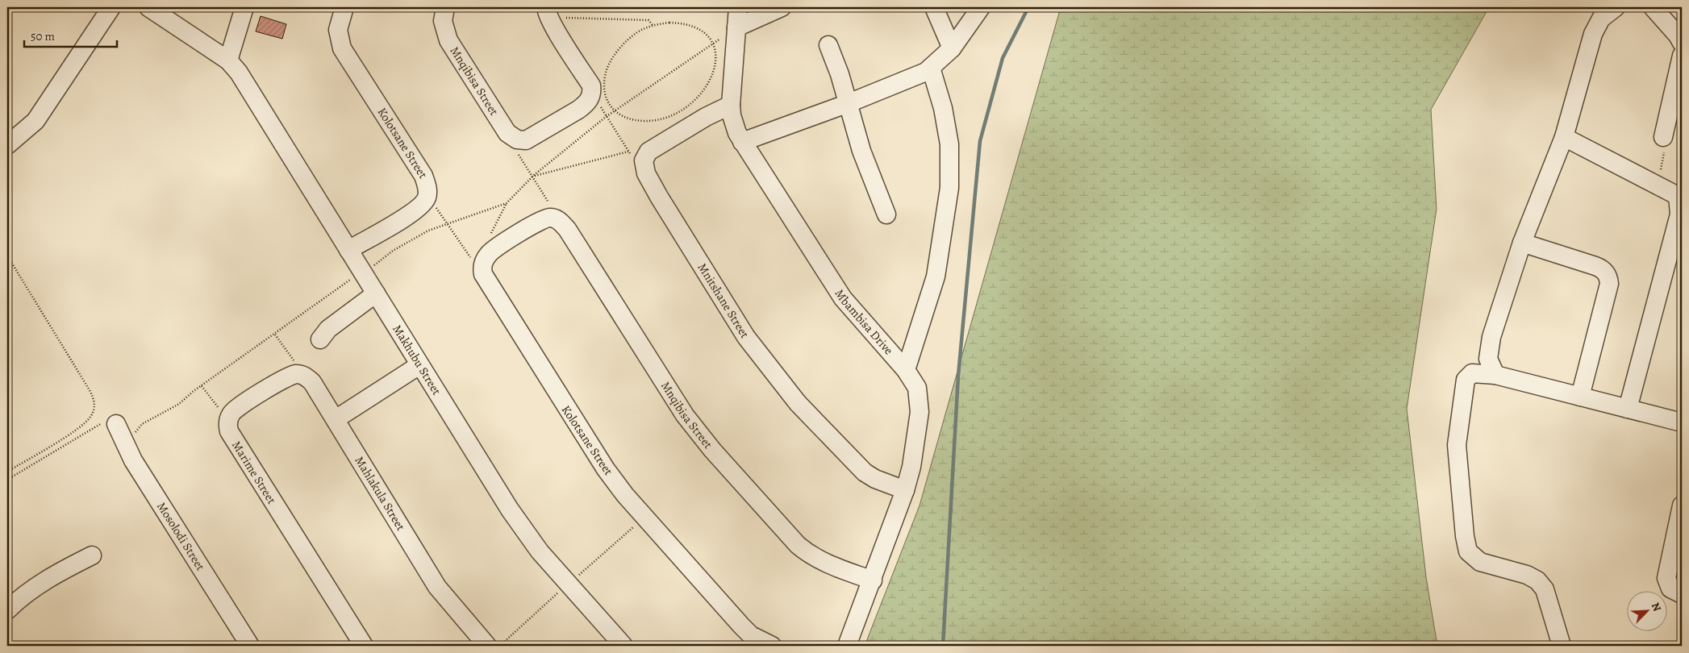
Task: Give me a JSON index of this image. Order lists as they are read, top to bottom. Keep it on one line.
{"streets":{"street":["Mnqibisa Street","Kolotsane Street","Mnitshane Street","Mbambisa Drive","Makhubu Street","Marime Street","Mahlakula Street","Mosolodi Street"]},"crossings":[["Mnqibisa Street","Mbambisa Drive"],["Kolotsane Street","Makhubu Street"],["Mnitshane Street","Mbambisa Drive"]],"scale_bar":"50 m","north":"top right"}
